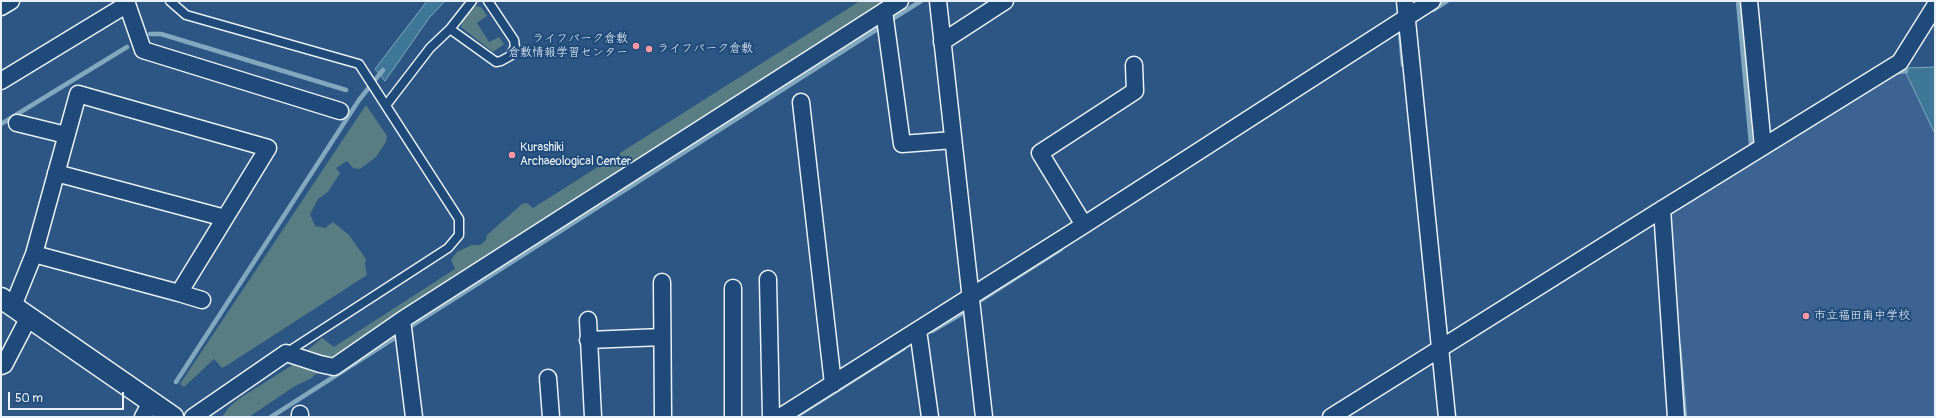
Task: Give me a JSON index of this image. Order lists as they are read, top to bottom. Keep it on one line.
{"places":["ライフパーク倉敷 倉敷情報学習センター","ライフパーク倉敷","Kurashiki Archaeological Center","市立福田南中学校"],"scale_bar":"50 m"}
